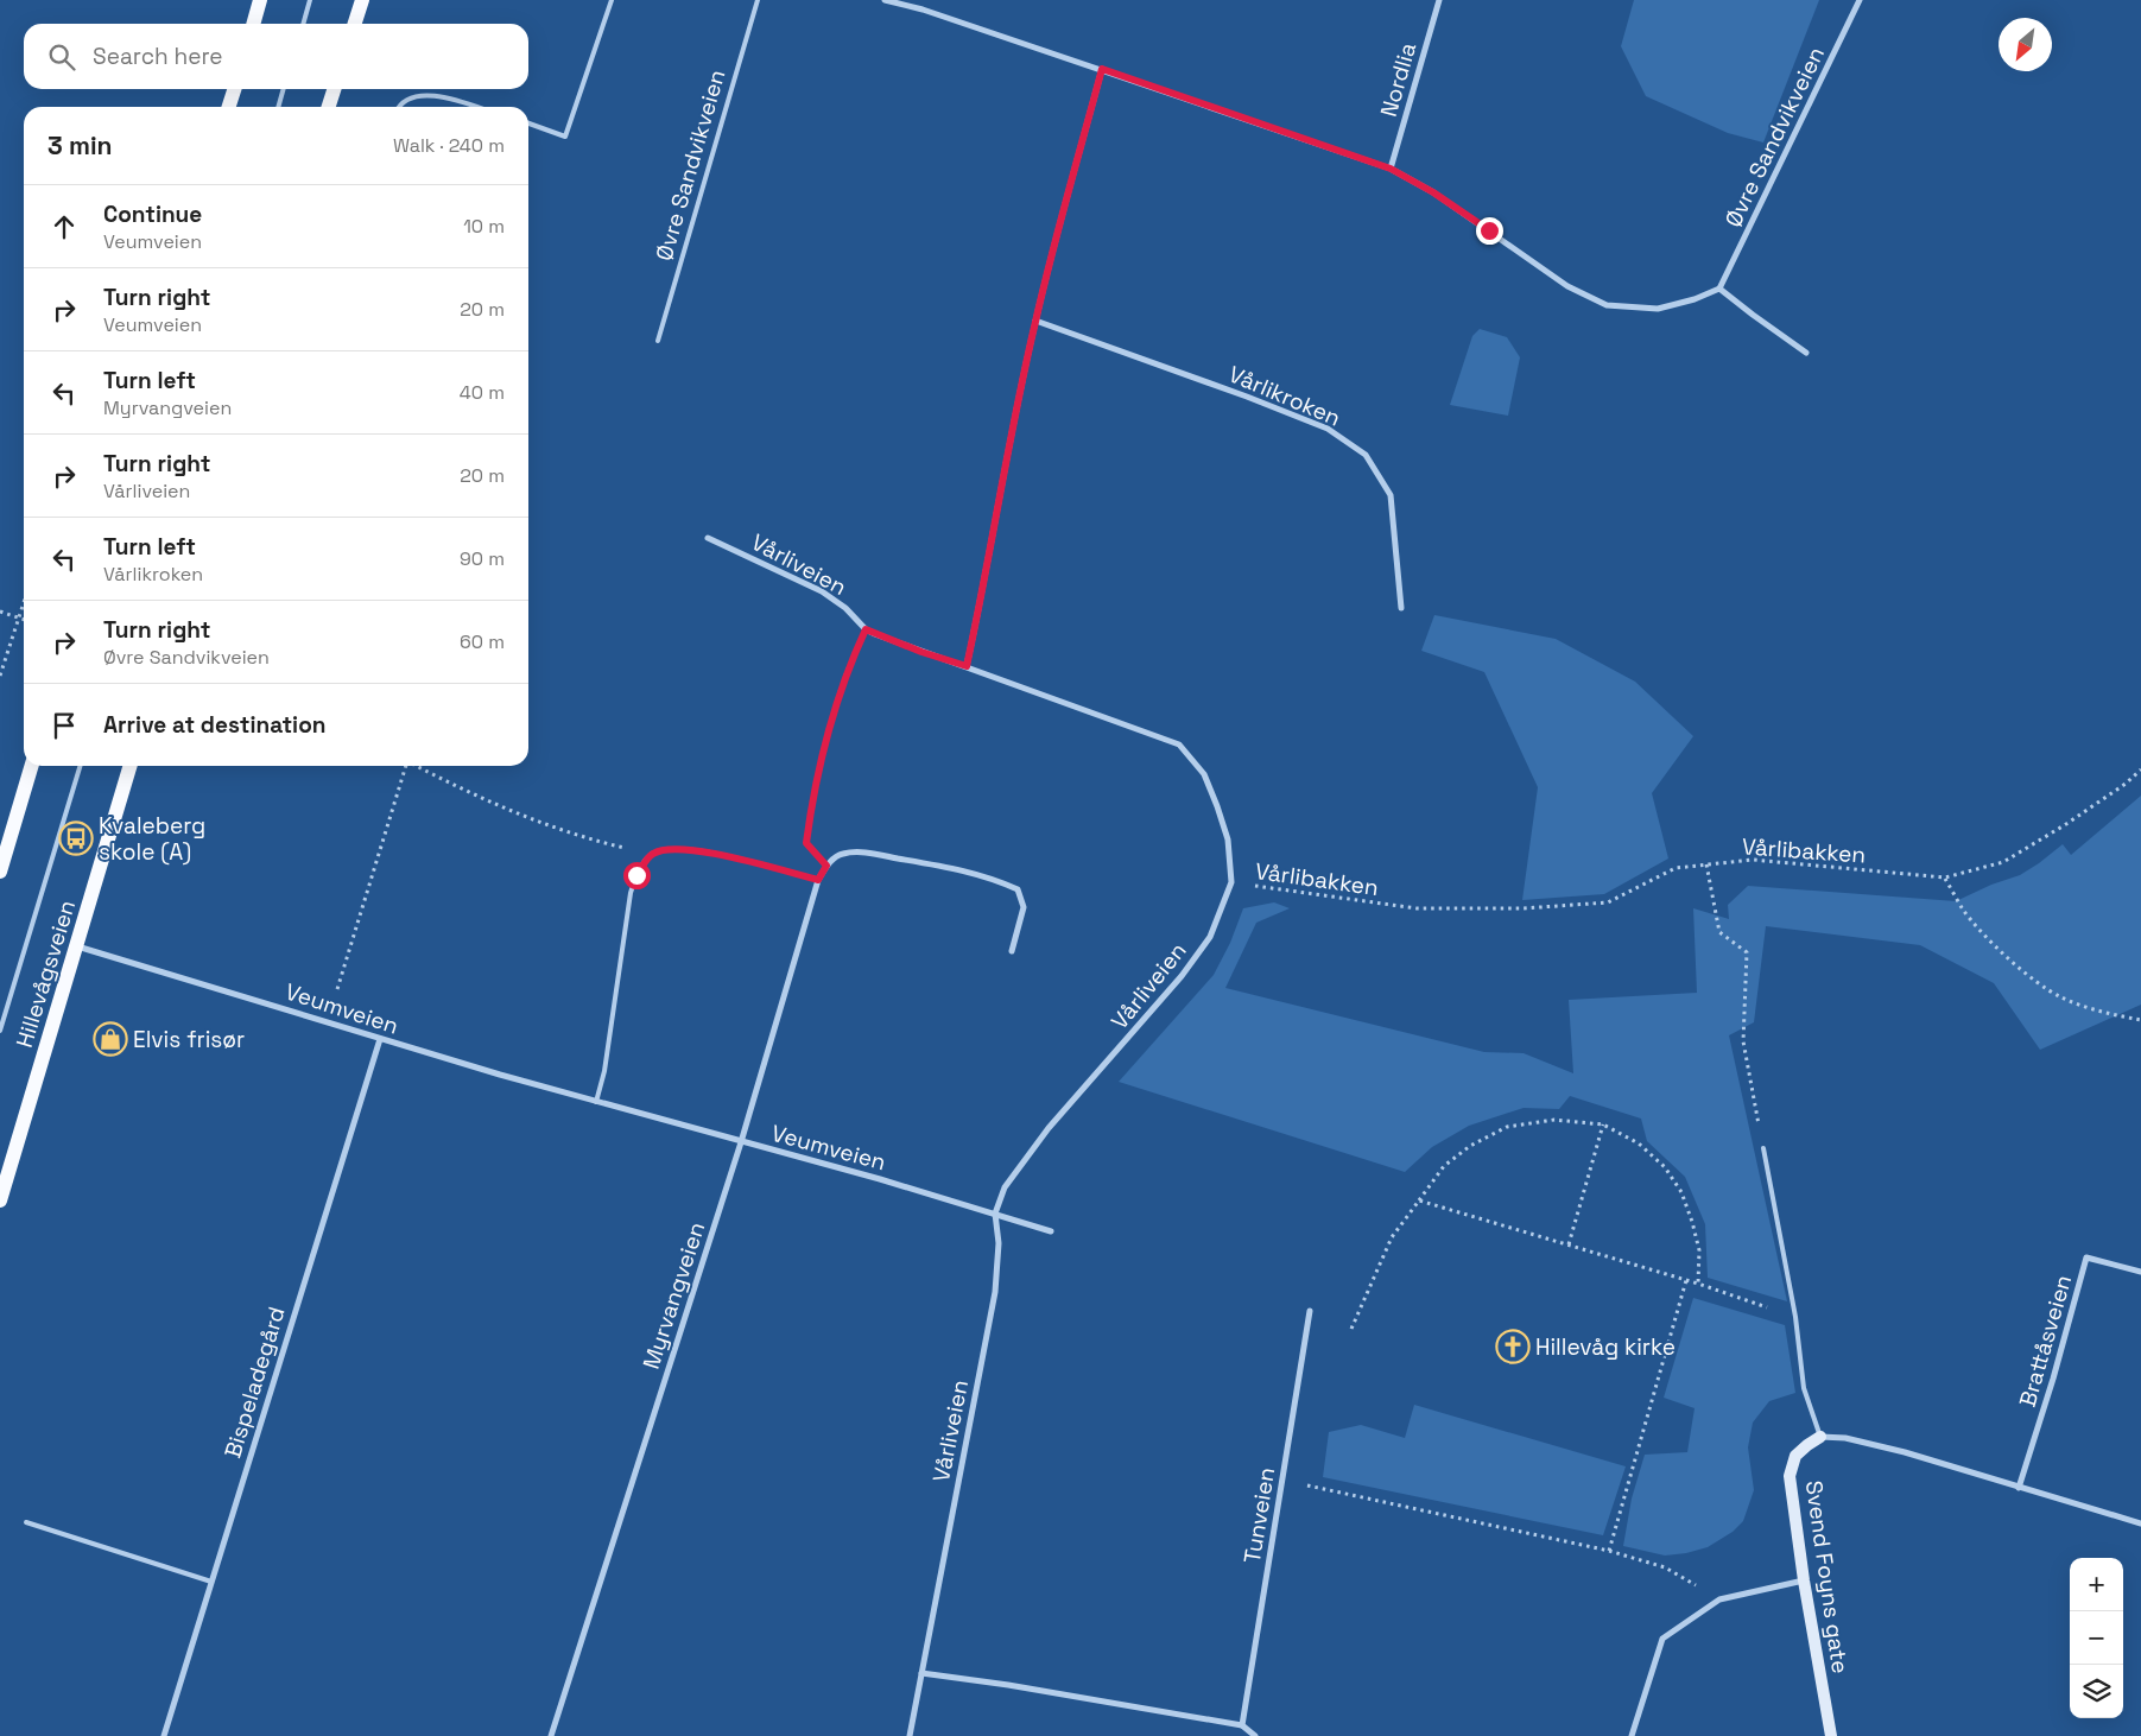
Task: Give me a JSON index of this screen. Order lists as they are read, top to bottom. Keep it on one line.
{"streets":{"main road":["Hillevågsveien"],"street":["Nordlia","Øvre Sandvikveien","Vårlikroken","Vårliveien","Veumveien","Myrvangveien","Brattåsveien","Bispeladegård","Tunveien","Svend Foyns gate"],"path":["Vårlibakken"]},"crossings":[["Vårliveien","Vårlibakken"],["Vårliveien","Veumveien"],["Hillevågsveien","Veumveien"],["Veumveien","Myrvangveien"],["Veumveien","Bispeladegård"]],"places":{"bus stop":["Kvaleberg skole (A)"],"shop":["Elvis frisør"],"church":["Hillevåg kirke"]},"north":"bottom left","page":{"search":"Search here","heading":["3 min","Walk · 240 m"],"list":[["Continue","Veumveien","10 m"],["Turn right","Veumveien","20 m"],["Turn left","Myrvangveien","40 m"],["Turn right","Vårliveien","20 m"],["Turn left","Vårlikroken","90 m"],["Turn right","Øvre Sandvikveien","60 m"],"Arrive at destination"],"map_buttons":["+","−"]}}
